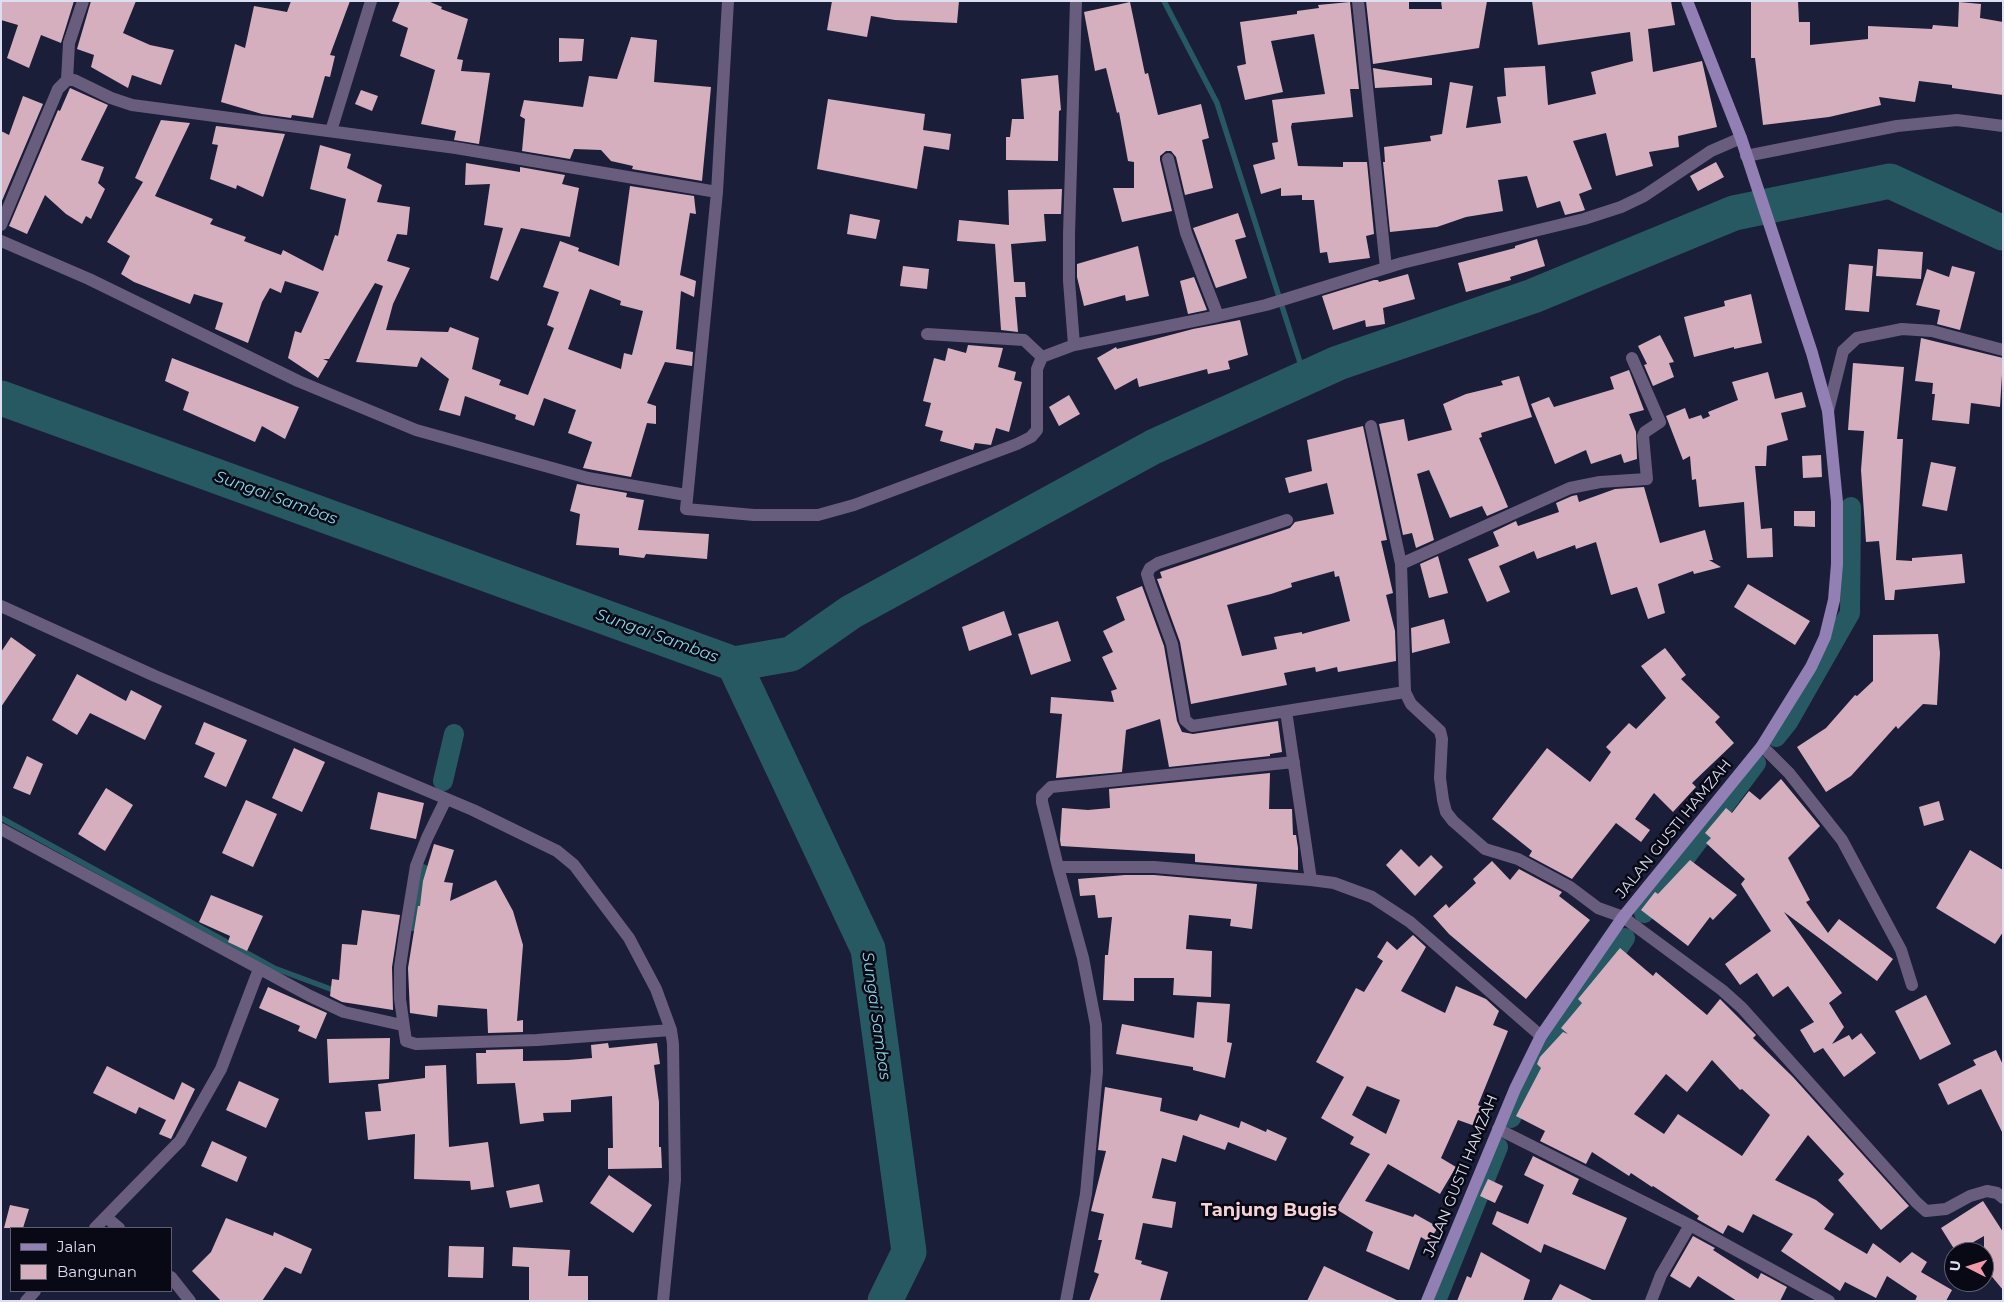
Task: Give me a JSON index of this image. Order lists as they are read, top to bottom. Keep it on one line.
{"streets":{"street":["JALAN GUSTI HAMZAH"]},"districts":["Tanjung Bugis"],"water":["Sungai Sambas"],"legend":["Jalan","Bangunan"],"north":"left"}
